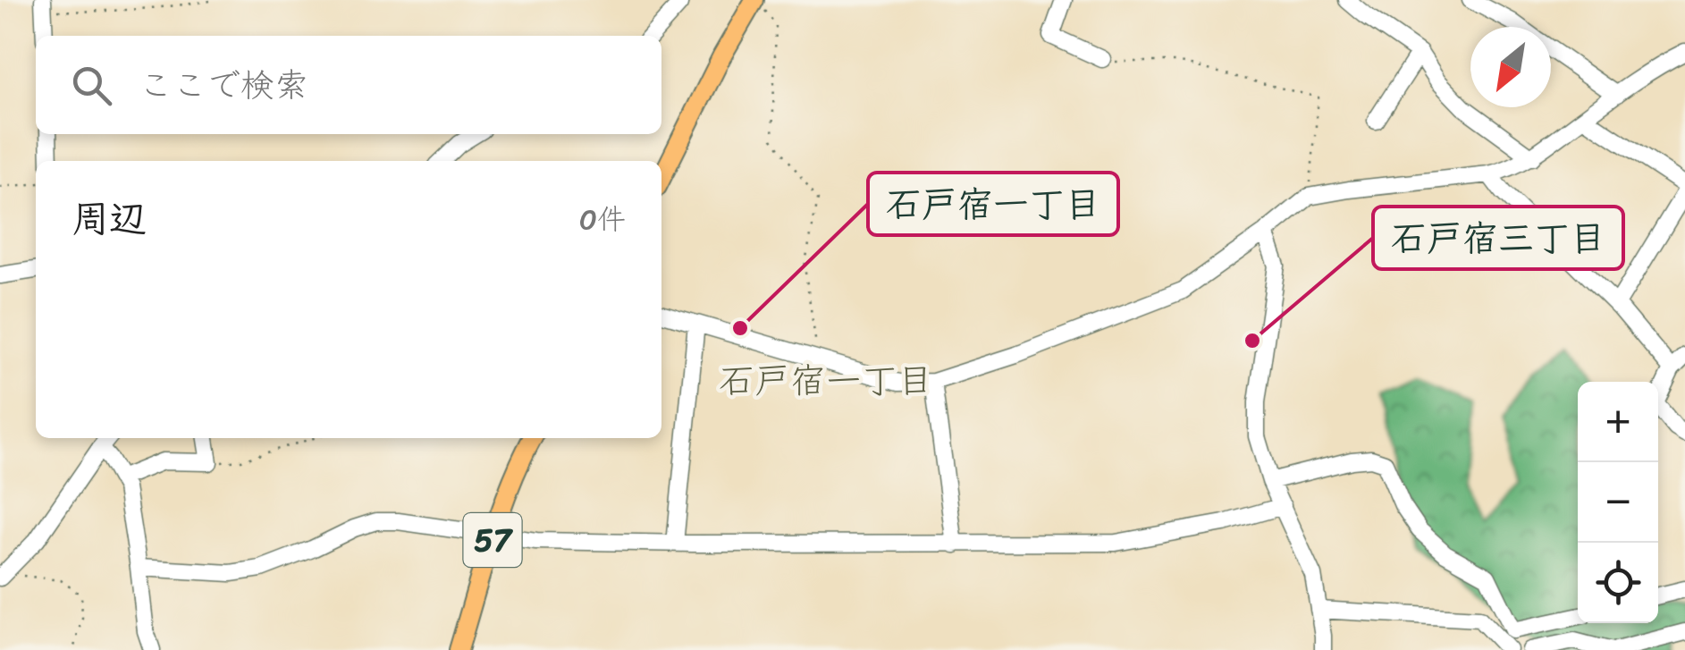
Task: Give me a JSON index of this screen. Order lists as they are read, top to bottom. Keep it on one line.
{"streets":{"main road":["57"]},"districts":["石戸宿一丁目"],"places":["石戸宿一丁目","石戸宿三丁目"],"north":"bottom left","page":{"search":"ここで検索","heading":["周辺","0件"],"map_buttons":["+","−"]}}
